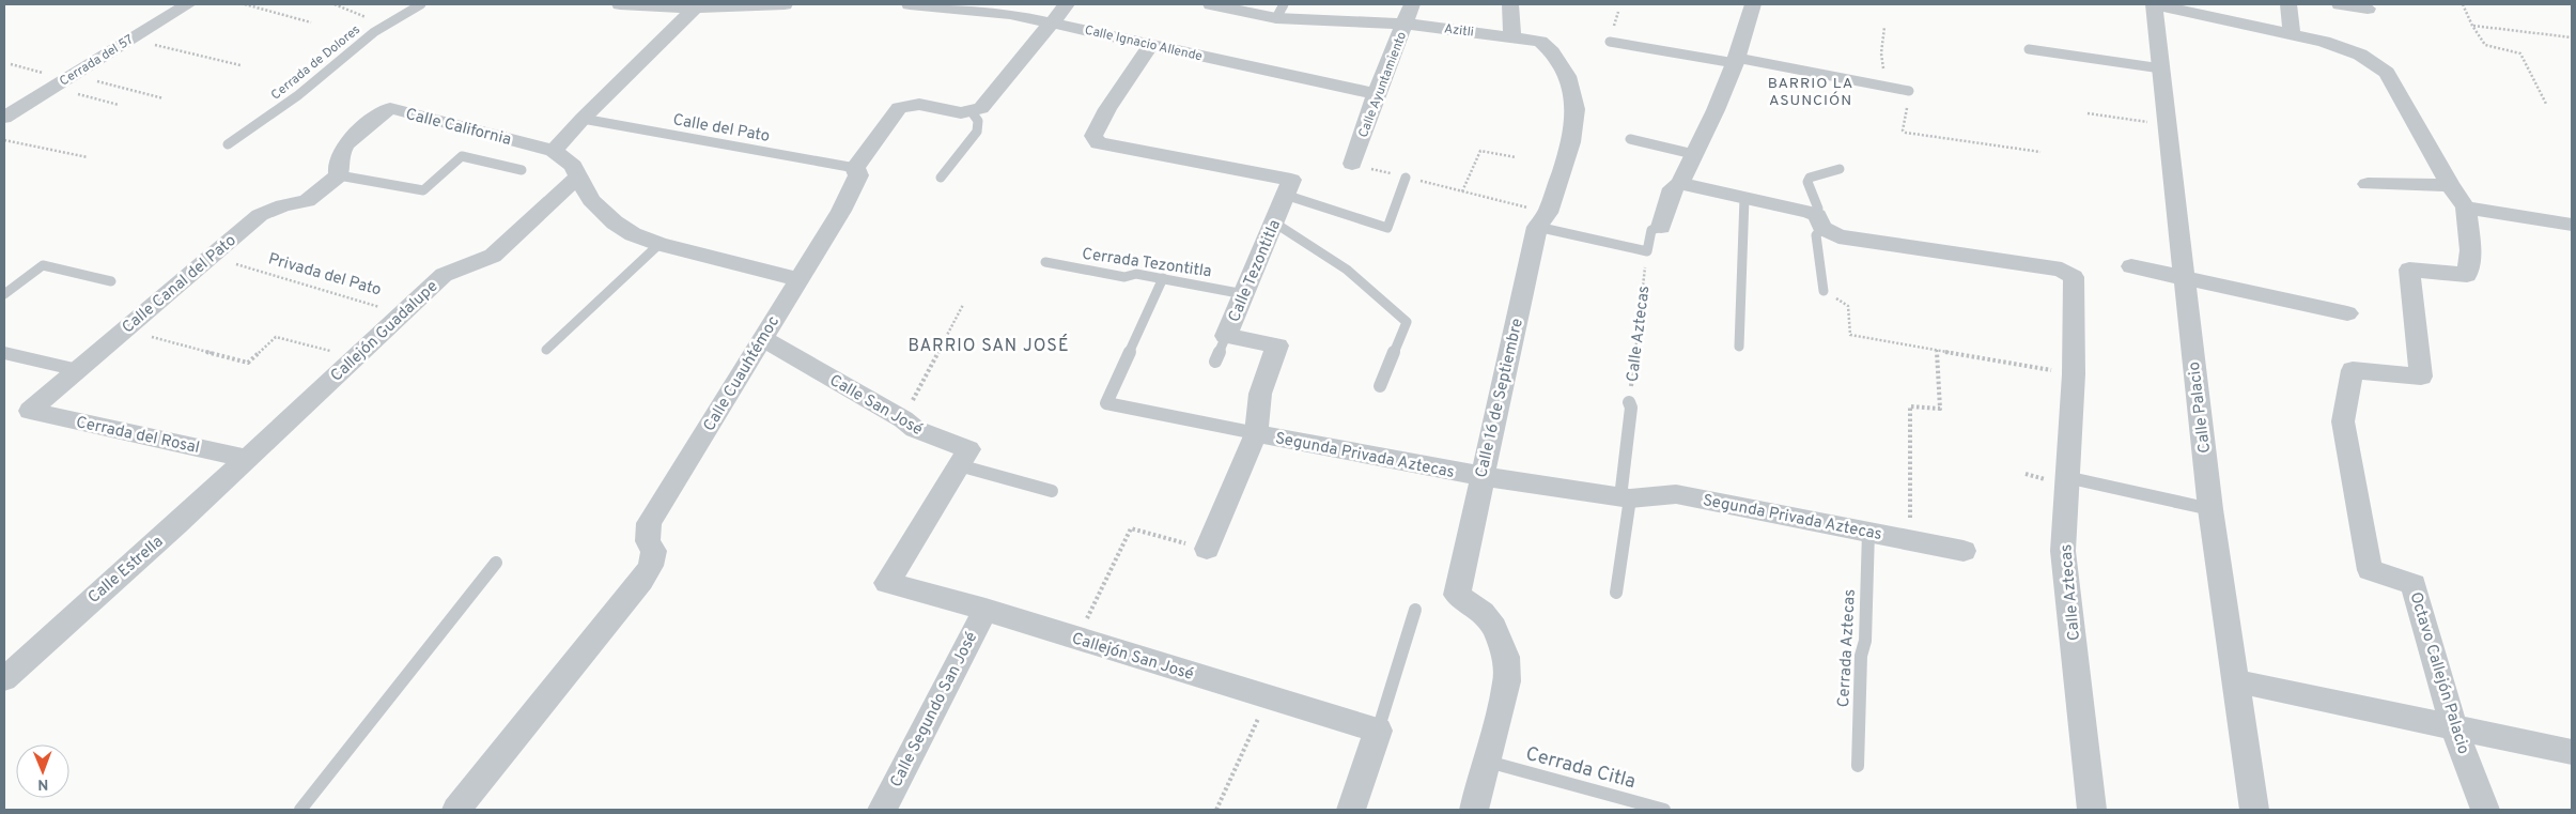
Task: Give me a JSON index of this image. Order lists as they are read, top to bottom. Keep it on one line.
{"streets":{"street":["Azitli","Calle Ignacio Allende","Cerrada del 57","Calle Ayuntamiento","Calle California","Calle Tezontitla","Calle Canal del Pato","Callejón Guadalupe","Calle Aztecas","Calle Cuauhtémoc","Calle 16 de Septiembre","Calle San José","Calle Palacio","Cerrada del Rosal","Segunda Privada Aztecas","Calle Estrella","Callejón San José","Octavo Callejón Palacio","Calle Segundo San José"],"lane":["Cerrada de Dolores","Calle del Pato","Cerrada Tezontitla","Cerrada Aztecas","Cerrada Citla"],"path":["Privada del Pato"]},"crossings":[["Azitli","Calle Ayuntamiento"],["Azitli","Calle 16 de Septiembre"],["Calle Ignacio Allende","Calle Ayuntamiento"],["Calle California","Calle Canal del Pato"],["Calle del Pato","Calle Cuauhtémoc"],["Cerrada Tezontitla","Calle Tezontitla"],["Cerrada Tezontitla","Segunda Privada Aztecas"],["Calle Tezontitla","Segunda Privada Aztecas"],["Privada del Pato","Callejón Guadalupe"],["Calle Canal del Pato","Cerrada del Rosal"],["Callejón Guadalupe","Cerrada del Rosal"],["Callejón Guadalupe","Calle Estrella"],["Calle Aztecas","Segunda Privada Aztecas"],["Calle Cuauhtémoc","Calle San José"],["Calle 16 de Septiembre","Segunda Privada Aztecas"],["Calle 16 de Septiembre","Cerrada Citla"],["Calle San José","Callejón San José"],["Cerrada del Rosal","Calle Estrella"],["Segunda Privada Aztecas","Cerrada Aztecas"],["Callejón San José","Calle Segundo San José"]],"districts":["BARRIO LA ASUNCIÓN","BARRIO SAN JOSÉ"],"north":"bottom"}
